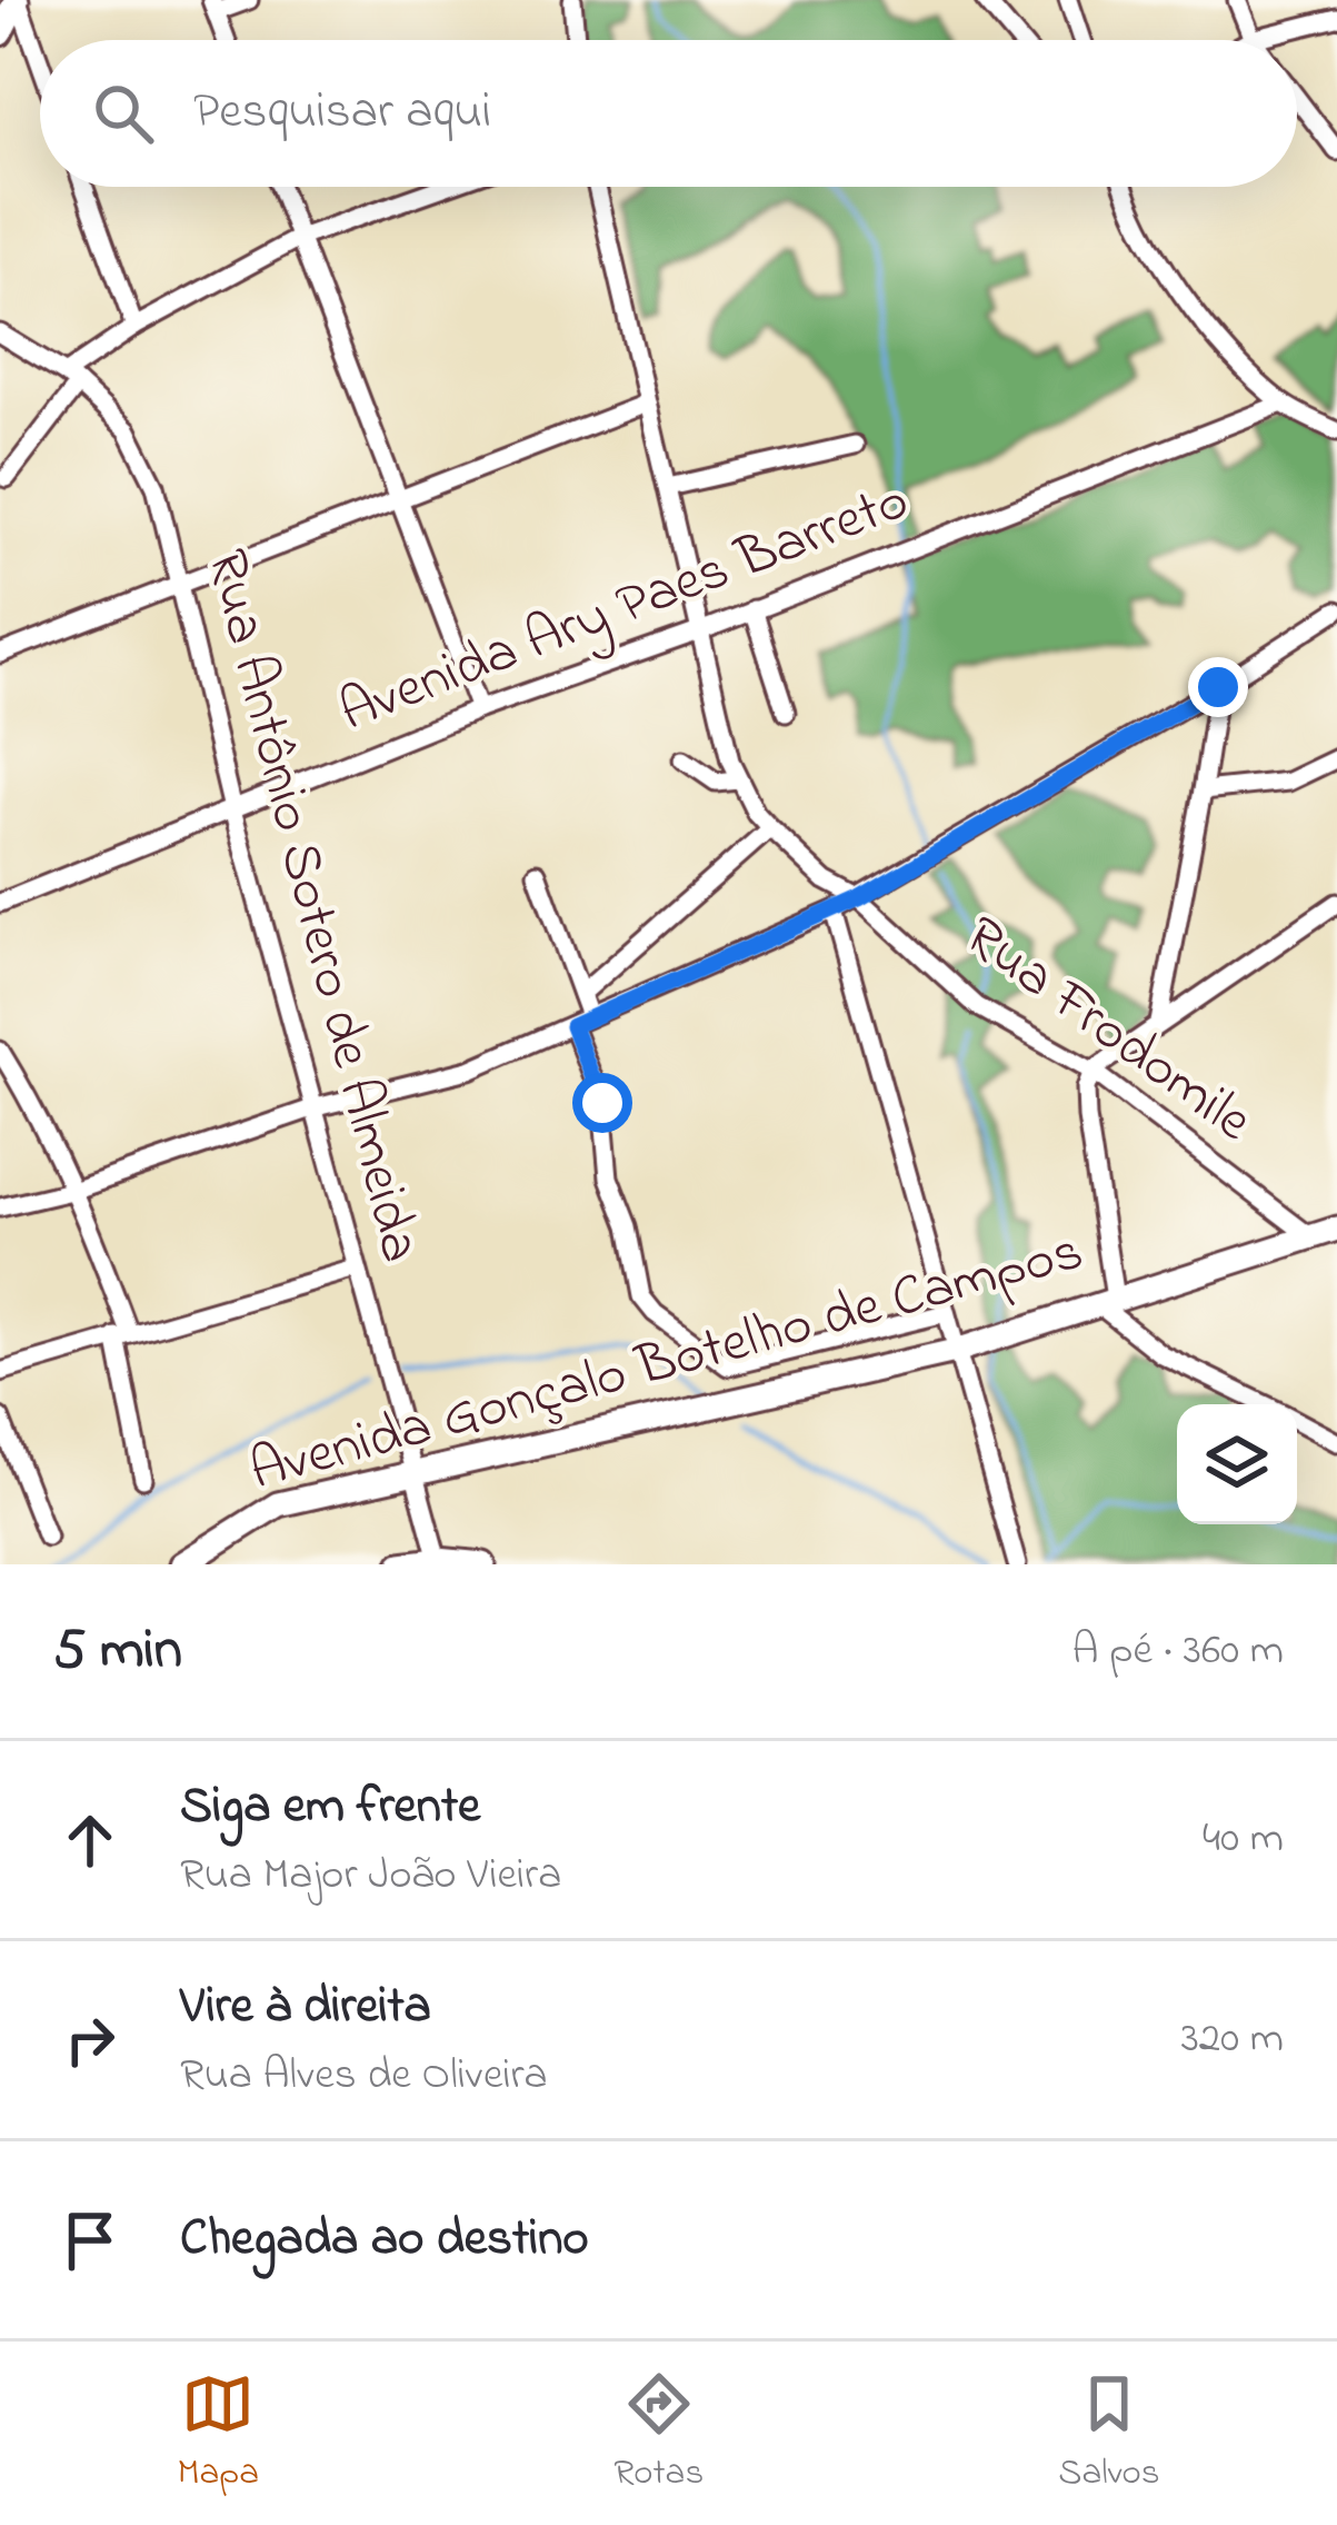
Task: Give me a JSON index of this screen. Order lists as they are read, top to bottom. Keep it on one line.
{"streets":{"street":["Avenida Ary Paes Barreto","Rua Antônio Sotero de Almeida","Rua Frodomile","Avenida Gonçalo Botelho de Campos"]},"crossings":[["Avenida Ary Paes Barreto","Rua Antônio Sotero de Almeida"],["Avenida Ary Paes Barreto","Rua Frodomile"],["Rua Antônio Sotero de Almeida","Avenida Gonçalo Botelho de Campos"],["Rua Frodomile","Avenida Gonçalo Botelho de Campos"]],"page":{"search":"Pesquisar aqui","heading":["5 min","A pé · 360 m"],"list":[["Siga em frente","Rua Major João Vieira","40 m"],["Vire à direita","Rua Alves de Oliveira","320 m"],"Chegada ao destino"],"nav":["Mapa","Rotas","Salvos"]}}
